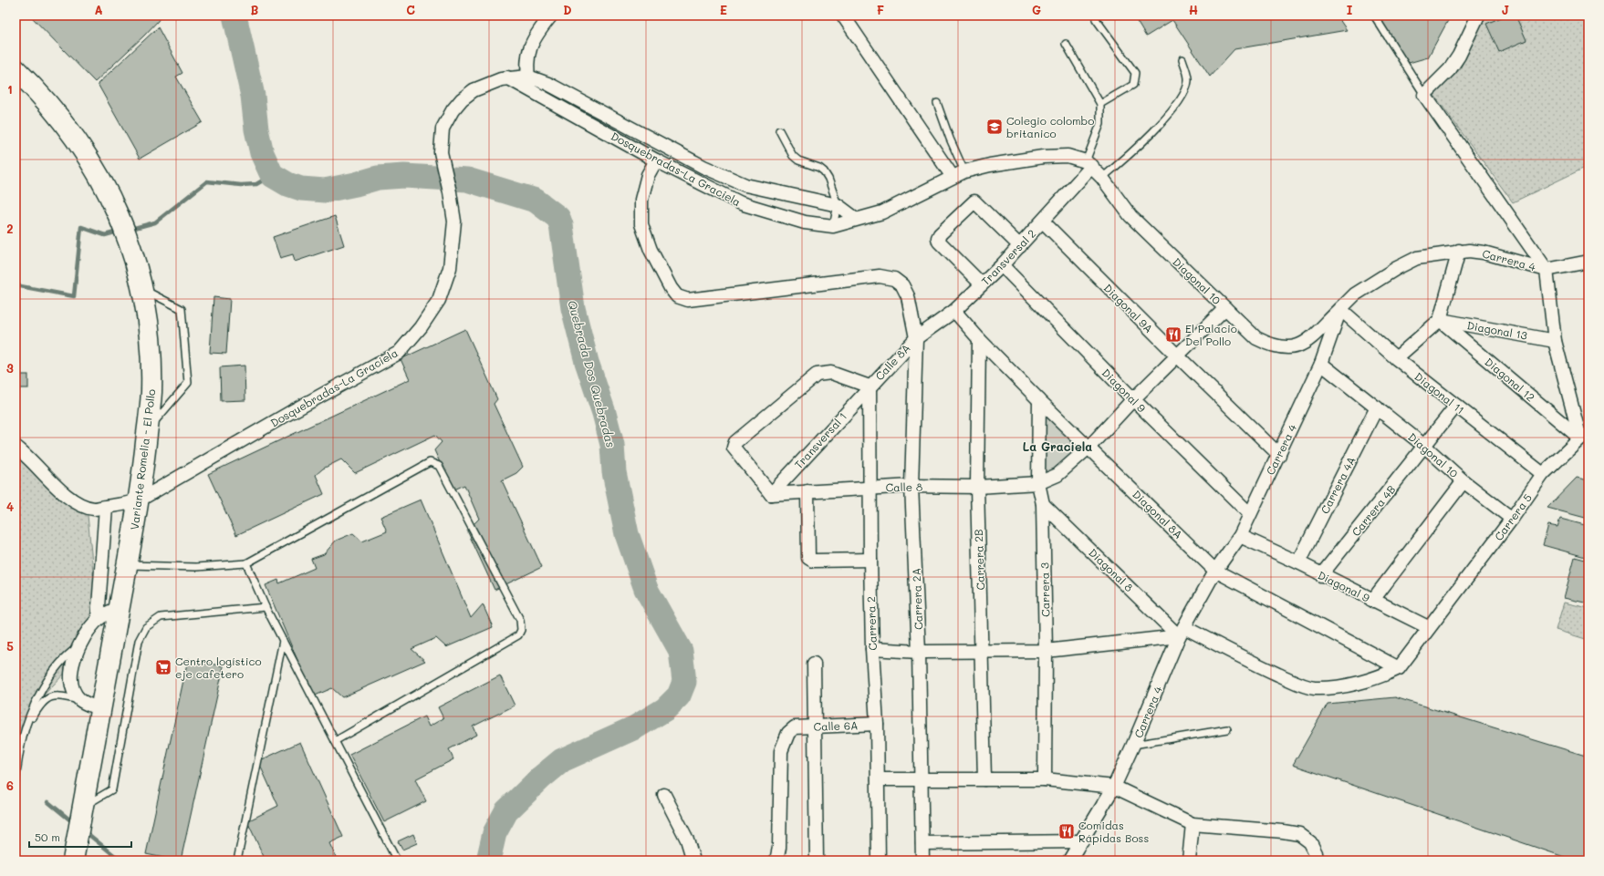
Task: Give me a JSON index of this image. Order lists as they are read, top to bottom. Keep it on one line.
{"streets":{"highway":["Variante Romelia - El Pollo"],"street":["Dosquebradas-La Graciela","Transversal 2","Carrera 4","Diagonal 10","Diagonal 9A","Diagonal 13","Calle 8A","Diagonal 12","Diagonal 9","Diagonal 11","Transversal 1","Carrera 4A","Calle 8","Carrera 4B","Diagonal 8A","Carrera 5","Carrera 2B","Diagonal 8","Carrera 3","Carrera 2A","Carrera 2","Calle 6A"]},"crossings":[["Dosquebradas-La Graciela","Transversal 2"],["Dosquebradas-La Graciela","Diagonal 10"],["Dosquebradas-La Graciela","Variante Romelia - El Pollo"],["Dosquebradas-La Graciela","Carrera 2A"],["Transversal 2","Diagonal 10"],["Transversal 2","Diagonal 9A"],["Transversal 2","Calle 8A"],["Transversal 2","Diagonal 9"],["Transversal 2","Diagonal 8A"],["Transversal 2","Carrera 2A"],["Carrera 4","Diagonal 10"],["Carrera 4","Diagonal 9A"],["Carrera 4","Diagonal 9"],["Carrera 4","Diagonal 11"],["Carrera 4","Diagonal 8A"],["Carrera 4","Diagonal 8"],["Diagonal 10","Diagonal 11"],["Diagonal 10","Carrera 4A"],["Diagonal 10","Calle 8"],["Diagonal 10","Carrera 4B"],["Diagonal 10","Carrera 5"],["Diagonal 9A","Calle 8"],["Diagonal 13","Diagonal 12"],["Calle 8A","Transversal 1"],["Calle 8A","Carrera 2A"],["Calle 8A","Carrera 2"],["Diagonal 12","Carrera 5"],["Diagonal 9","Carrera 4A"],["Diagonal 9","Calle 8"],["Diagonal 9","Carrera 4B"],["Diagonal 9","Carrera 5"],["Diagonal 11","Carrera 4B"],["Diagonal 11","Carrera 5"],["Transversal 1","Calle 8"],["Transversal 1","Carrera 2"],["Calle 8","Diagonal 8A"],["Calle 8","Carrera 2B"],["Calle 8","Carrera 3"],["Calle 8","Carrera 2A"],["Calle 8","Carrera 2"],["Diagonal 8A","Carrera 5"],["Diagonal 8A","Carrera 2B"],["Diagonal 8A","Diagonal 8"],["Diagonal 8A","Carrera 3"],["Carrera 5","Diagonal 8"],["Diagonal 8","Carrera 3"],["Carrera 2","Calle 6A"]],"districts":["La Graciela"],"water":["Quebrada Dos Quebradas"],"places":{"school or university":["Colegio colombo britanico"],"restaurant":["El Palacio Del Pollo","Comidas Rápidas Boss"],"supermarket":["Centro logístico eje cafetero"]},"scale_bar":"50 m","grid":{"columns":["A","B","C","D","E","F","G","H","I","J"],"rows":["1","2","3","4","5","6"]}}
